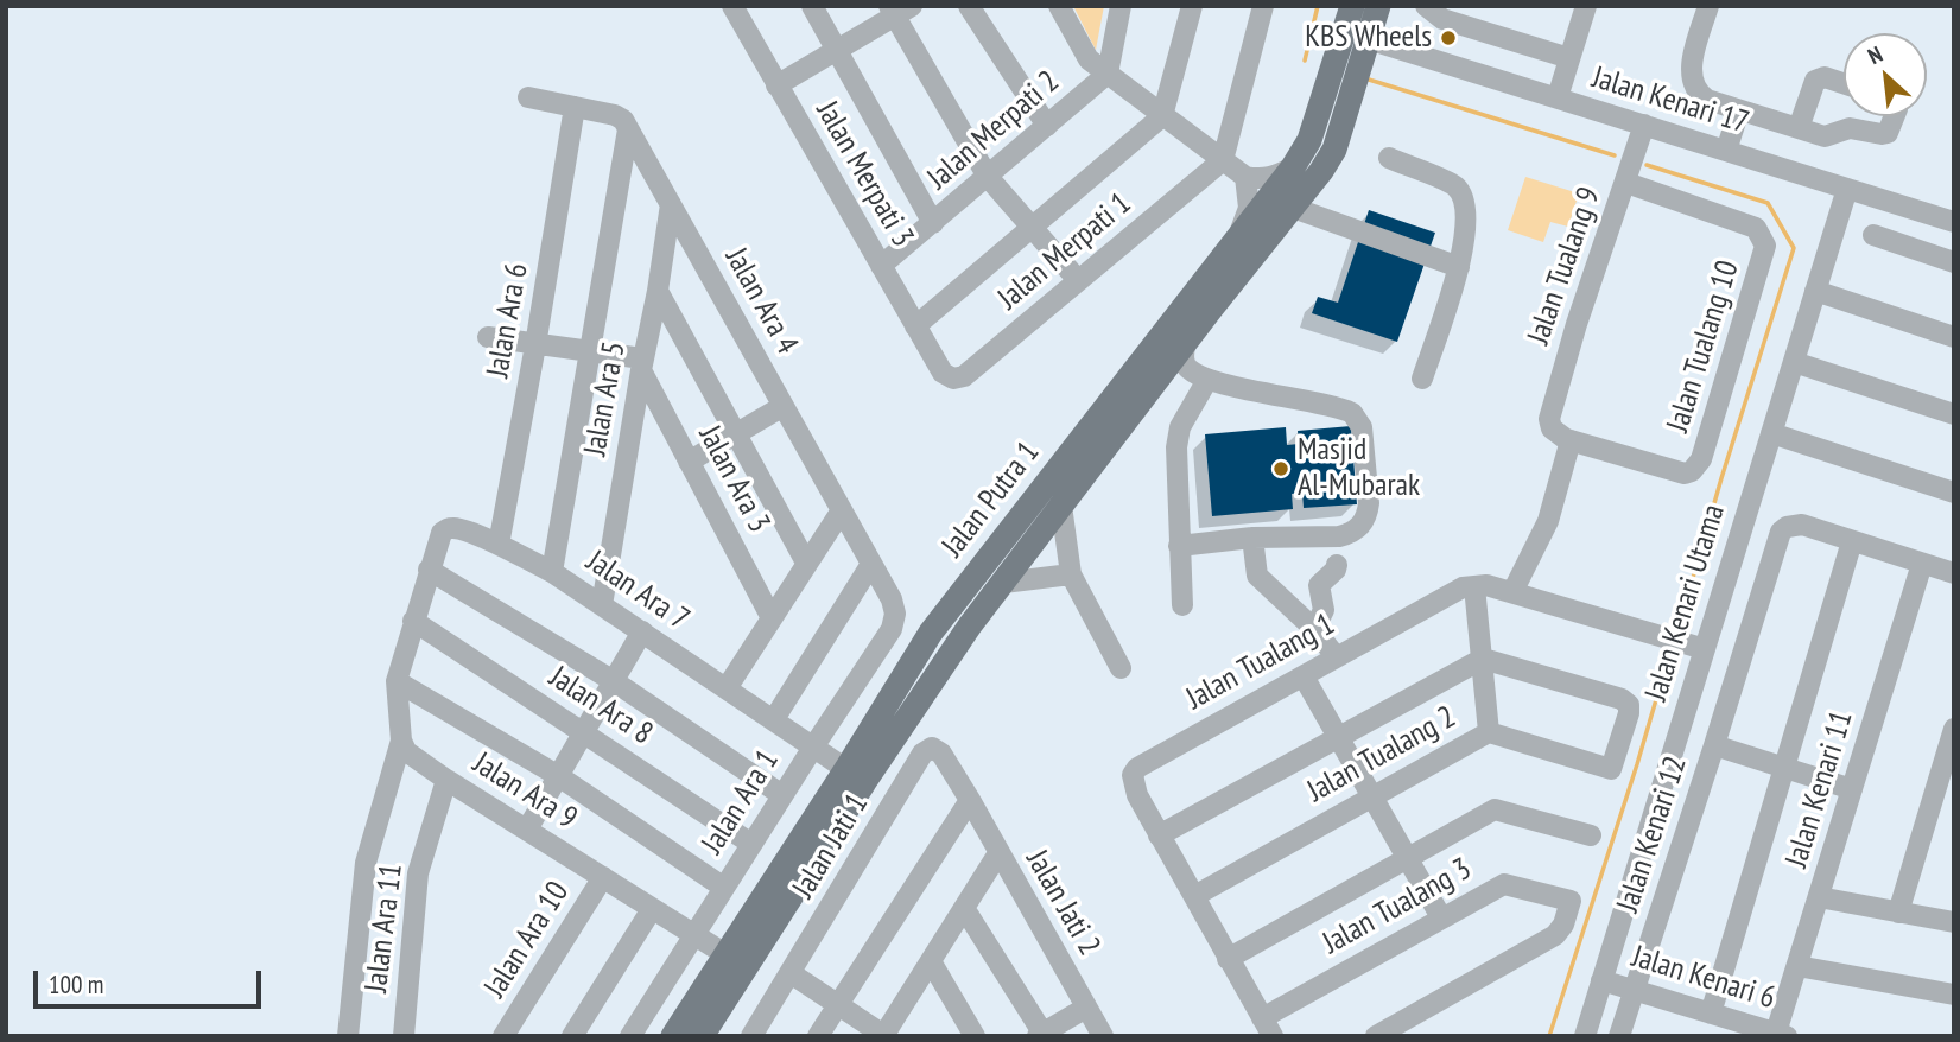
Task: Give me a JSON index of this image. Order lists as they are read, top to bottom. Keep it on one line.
{"streets":{"main road":["Jalan Putra 1"],"street":["Jalan Kenari 17","Jalan Merpati 2","Jalan Merpati 3","Jalan Merpati 1","Jalan Tualang 9","Jalan Ara 4","Jalan Ara 6","Jalan Tualang 10","Jalan Ara 5","Jalan Ara 3","Jalan Ara 7","Jalan Kenari Utama","Jalan Tualang 1","Jalan Ara 8","Jalan Tualang 2","Jalan Kenari 11","Jalan Ara 9","Jalan Ara 1","Jalan Kenari 12","Jalan Jati 1","Jalan Jati 2","Jalan Tualang 3","Jalan Ara 11","Jalan Ara 10","Jalan Kenari 6"]},"crossings":[["Jalan Kenari 17","Jalan Tualang 9"],["Jalan Kenari 17","Jalan Putra 1"],["Jalan Kenari 17","Jalan Kenari Utama"],["Jalan Merpati 2","Jalan Merpati 3"],["Jalan Merpati 3","Jalan Merpati 1"],["Jalan Tualang 9","Jalan Tualang 10"],["Jalan Ara 4","Jalan Ara 5"],["Jalan Ara 4","Jalan Ara 1"],["Jalan Ara 6","Jalan Ara 7"],["Jalan Ara 5","Jalan Ara 3"],["Jalan Ara 5","Jalan Ara 7"],["Jalan Putra 1","Jalan Ara 7"],["Jalan Putra 1","Jalan Ara 9"],["Jalan Ara 7","Jalan Ara 8"],["Jalan Ara 7","Jalan Ara 1"],["Jalan Kenari Utama","Jalan Kenari 6"],["Jalan Tualang 1","Jalan Tualang 2"],["Jalan Tualang 1","Jalan Tualang 3"],["Jalan Ara 8","Jalan Ara 1"],["Jalan Kenari 11","Jalan Kenari 6"],["Jalan Ara 9","Jalan Ara 1"],["Jalan Ara 9","Jalan Ara 11"],["Jalan Ara 9","Jalan Ara 10"],["Jalan Kenari 12","Jalan Kenari 6"],["Jalan Jati 1","Jalan Jati 2"]],"places":["KBS Wheels","Masjid Al-Mubarak"],"scale_bar":"100 m","north":"top left"}
